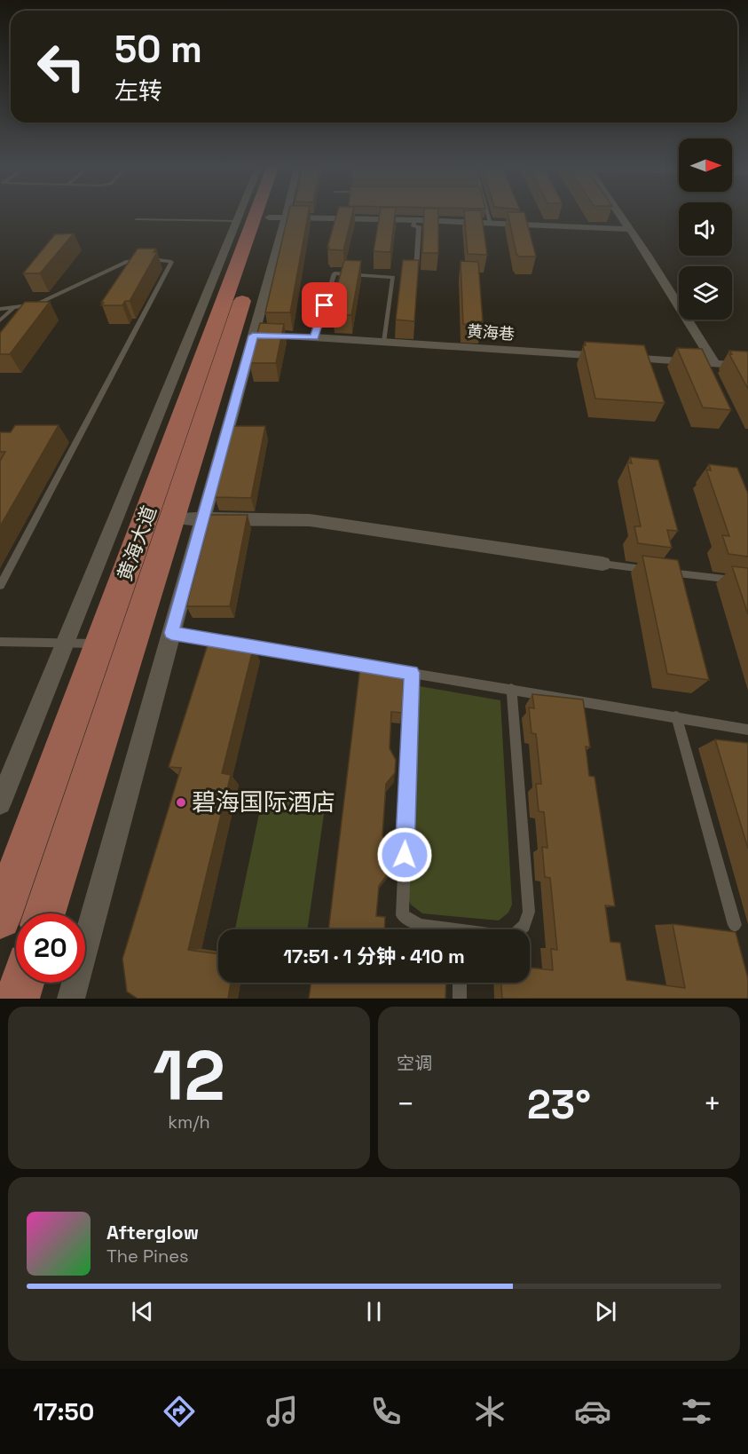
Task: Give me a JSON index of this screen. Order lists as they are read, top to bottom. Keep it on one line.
{"streets":{"main road":["黄海大道"],"street":["黄海巷"]},"crossings":[["黄海巷","黄海大道"]],"places":["碧海国际酒店"],"north":"right","page":{"turn":["50 m","左转"],"limit":"20","trip":"17:51 · 1 分钟 · 410 m","tile":[["12","km/h"],"空调"],"heat":["−","23°","+"],"song":["Afterglow","The Pines"],"tabs":"17:50"}}
